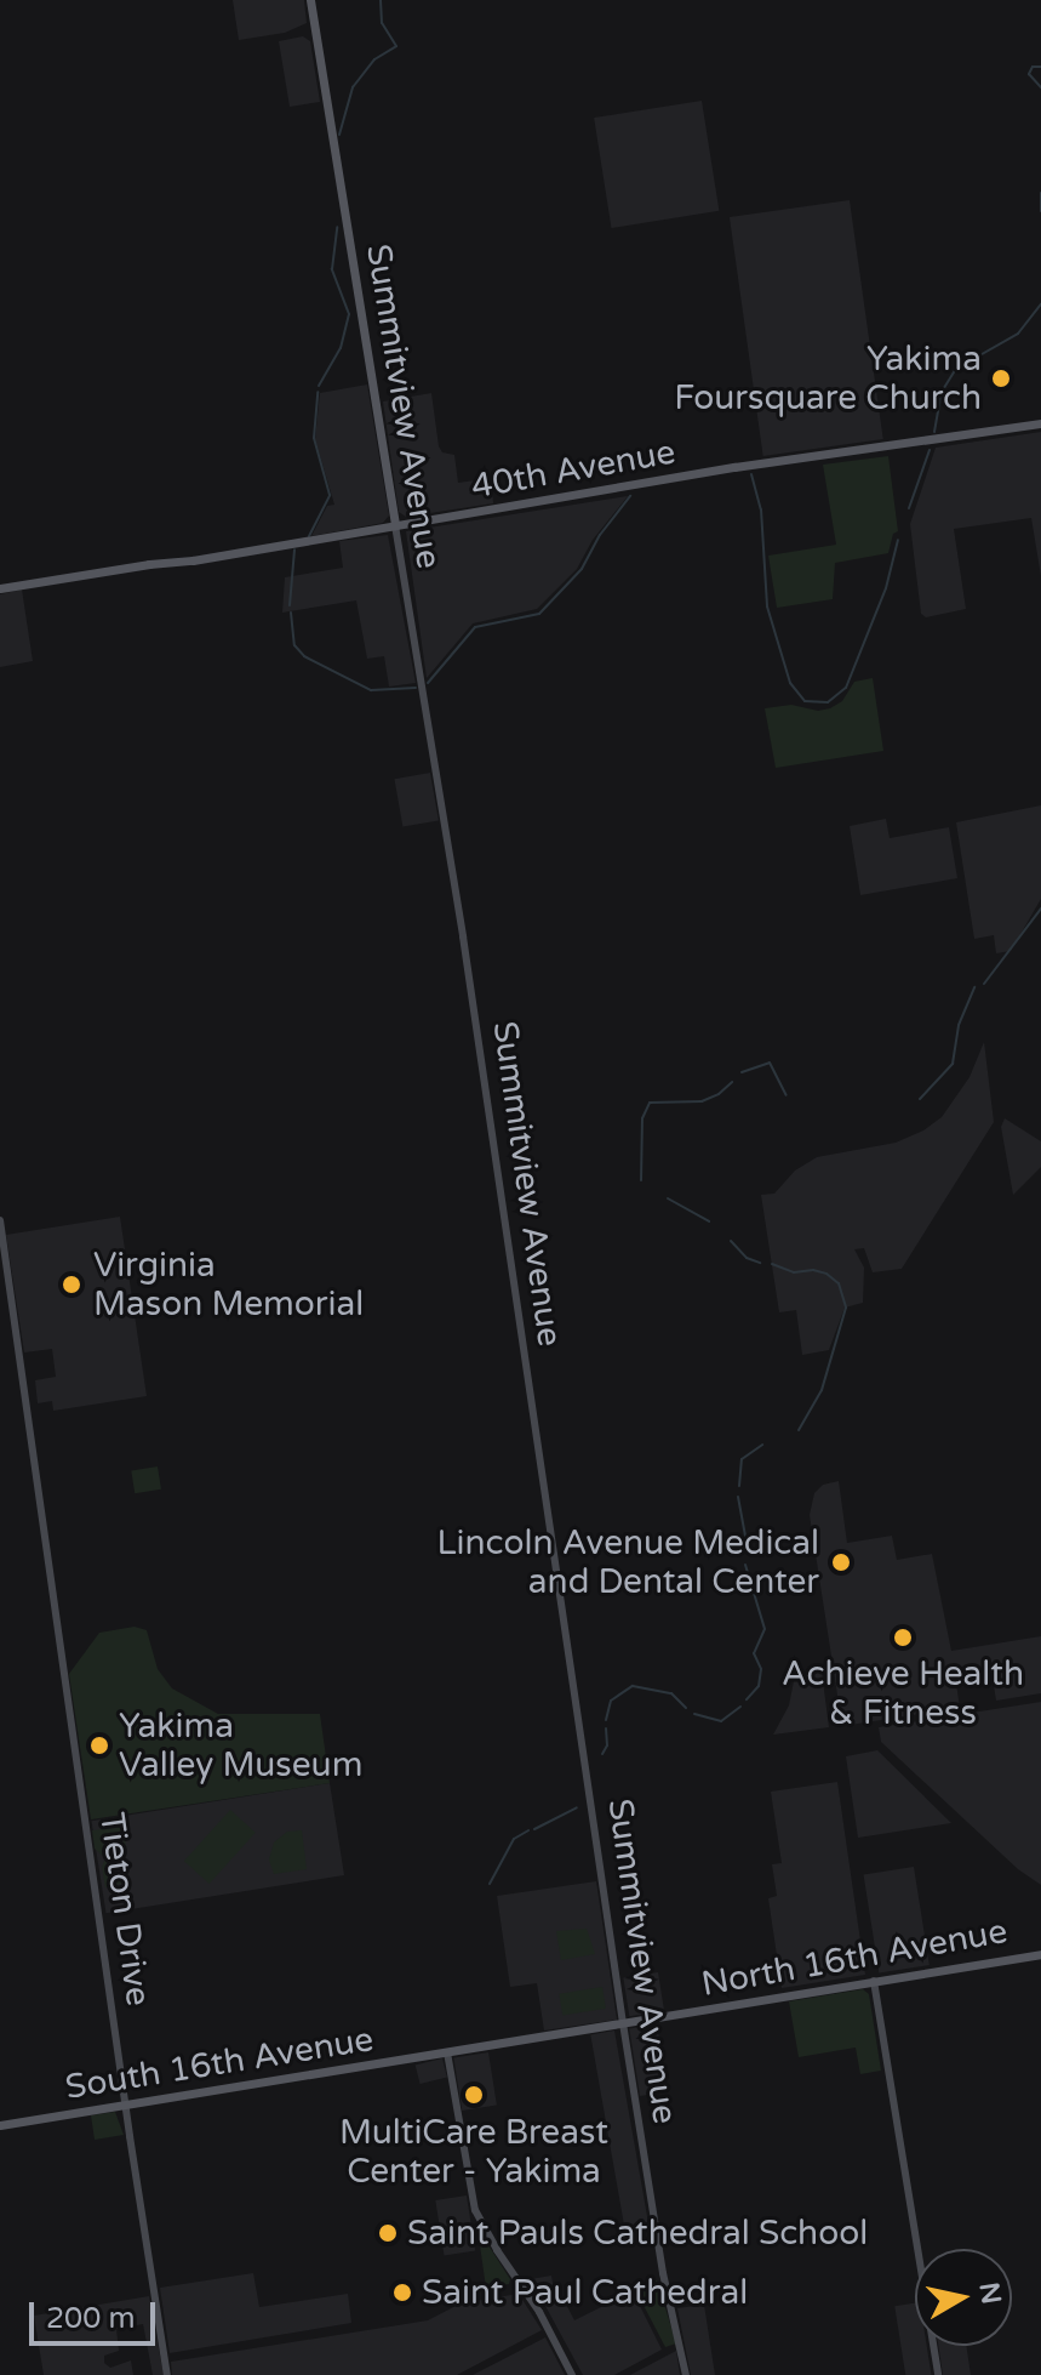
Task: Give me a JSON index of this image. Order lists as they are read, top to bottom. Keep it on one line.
{"streets":{"main road":["Summitview Avenue","40th Avenue","Tieton Drive","North 16th Avenue","South 16th Avenue"]},"crossings":[["Summitview Avenue","40th Avenue"],["Summitview Avenue","North 16th Avenue"],["Tieton Drive","South 16th Avenue"],["North 16th Avenue","South 16th Avenue"]],"places":["Yakima Foursquare Church","Virginia Mason Memorial","Lincoln Avenue Medical and Dental Center","Achieve Health & Fitness","Yakima Valley Museum","MultiCare Breast Center - Yakima","Saint Pauls Cathedral School","Saint Paul Cathedral"],"scale_bar":"200 m","north":"right"}
